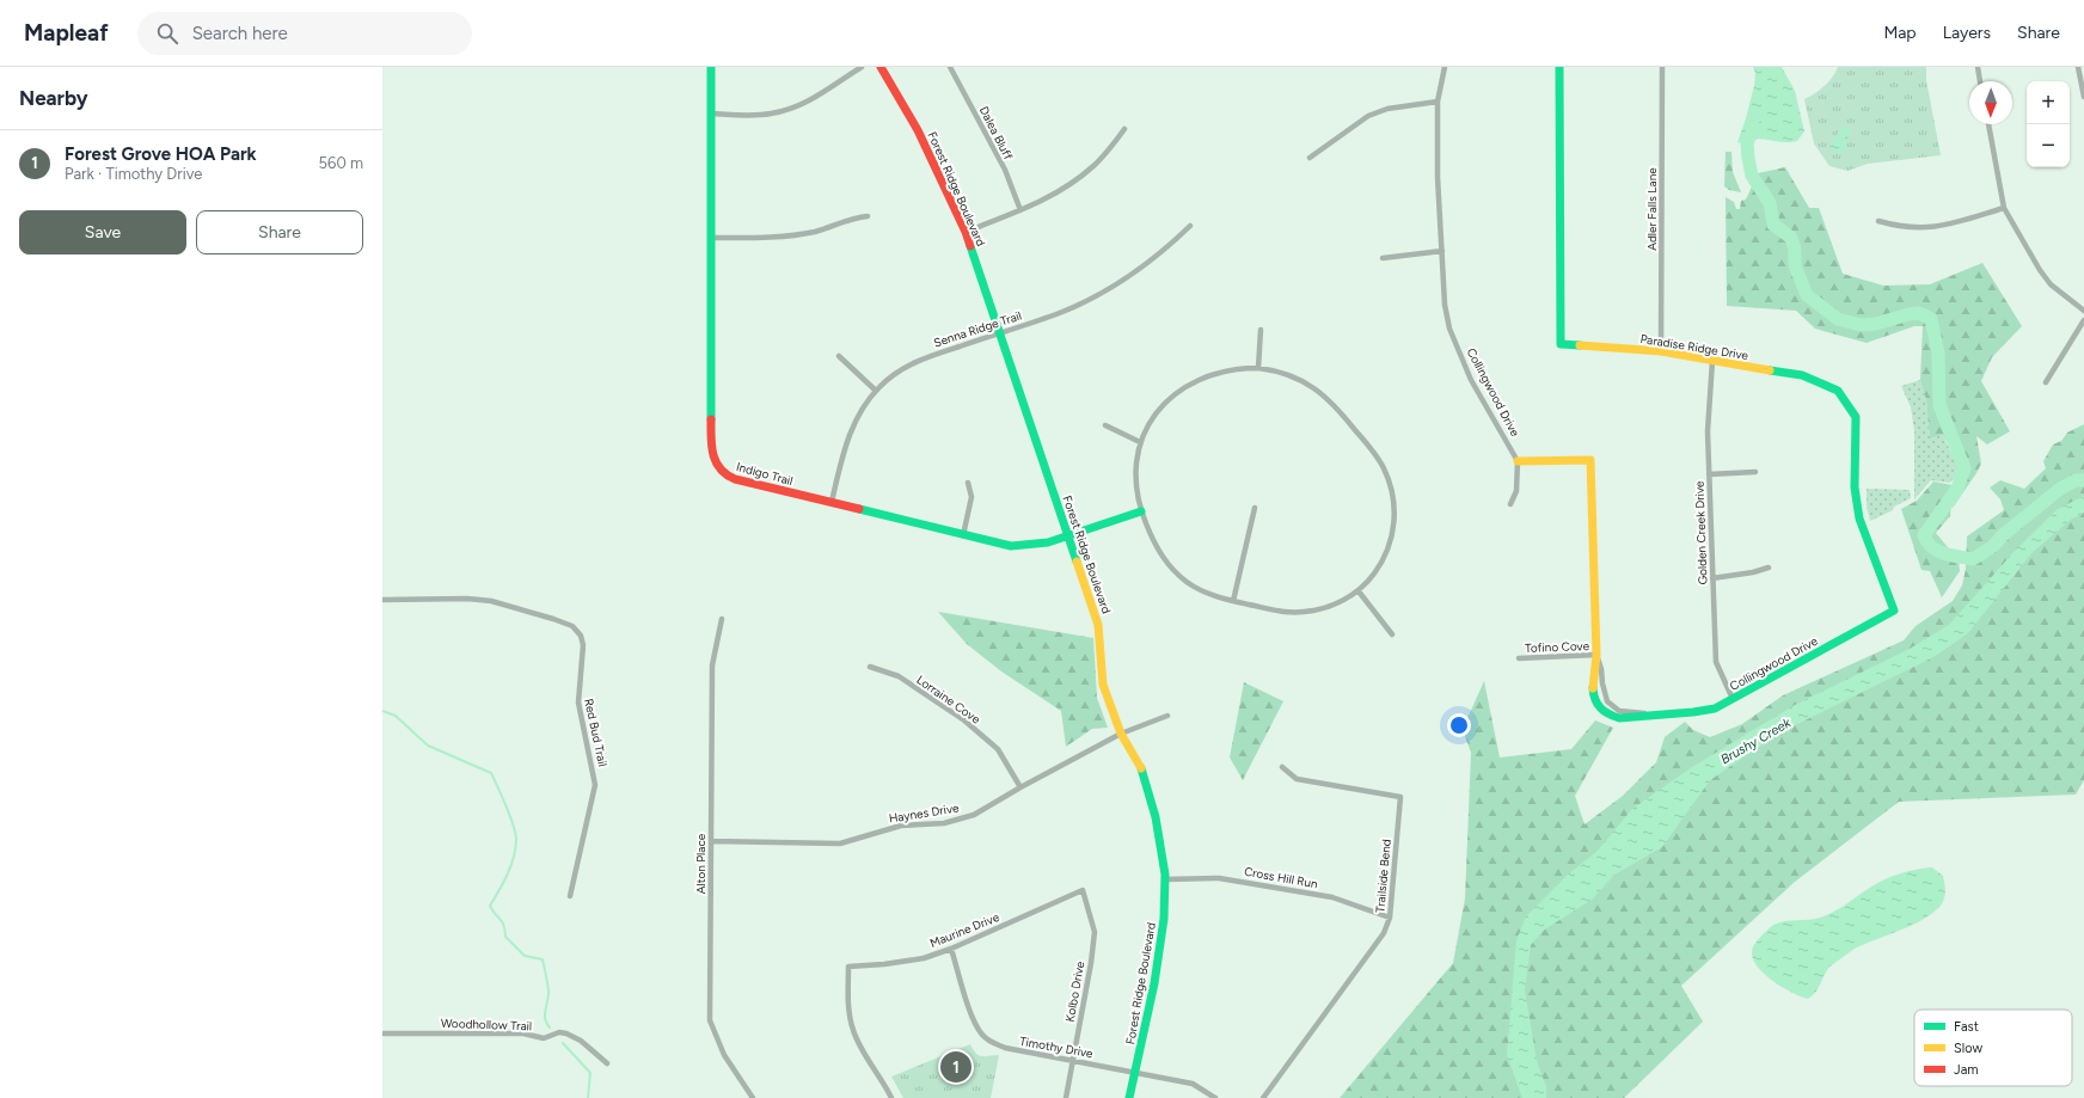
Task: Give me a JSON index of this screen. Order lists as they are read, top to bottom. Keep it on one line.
{"streets":{"street":["Dalea Bluff","Forest Ridge Boulevard","Adler Falls Lane","Senna Ridge Trail","Paradise Ridge Drive","Collingwood Drive","Indigo Trail","Golden Creek Drive","Tofino Cove","Lorraine Cove","Red Bud Trail","Haynes Drive","Alton Place","Trailside Bend","Cross Hill Run","Maurine Drive","Kolbo Drive","Woodhollow Trail","Timothy Drive"]},"crossings":[["Forest Ridge Boulevard","Senna Ridge Trail"],["Forest Ridge Boulevard","Indigo Trail"],["Forest Ridge Boulevard","Haynes Drive"],["Forest Ridge Boulevard","Cross Hill Run"],["Forest Ridge Boulevard","Timothy Drive"],["Adler Falls Lane","Paradise Ridge Drive"],["Senna Ridge Trail","Indigo Trail"],["Paradise Ridge Drive","Collingwood Drive"],["Paradise Ridge Drive","Golden Creek Drive"],["Collingwood Drive","Golden Creek Drive"],["Collingwood Drive","Tofino Cove"],["Lorraine Cove","Haynes Drive"],["Haynes Drive","Alton Place"],["Trailside Bend","Cross Hill Run"],["Maurine Drive","Kolbo Drive"],["Maurine Drive","Timothy Drive"],["Kolbo Drive","Timothy Drive"]],"water":["Brushy Creek"],"legend":["Fast","Slow","Jam"],"north":"bottom","page":{"header":"Mapleaf","search":"Search here","nav":["Map","Layers","Share"],"heading":"Nearby","map_buttons":["+","−"],"list":[{"mark":"1","name":"Forest Grove HOA Park","note":"Park · Timothy Drive","value":"560 m"}],"buttons":["Save","Share"],"pins":"1"}}
